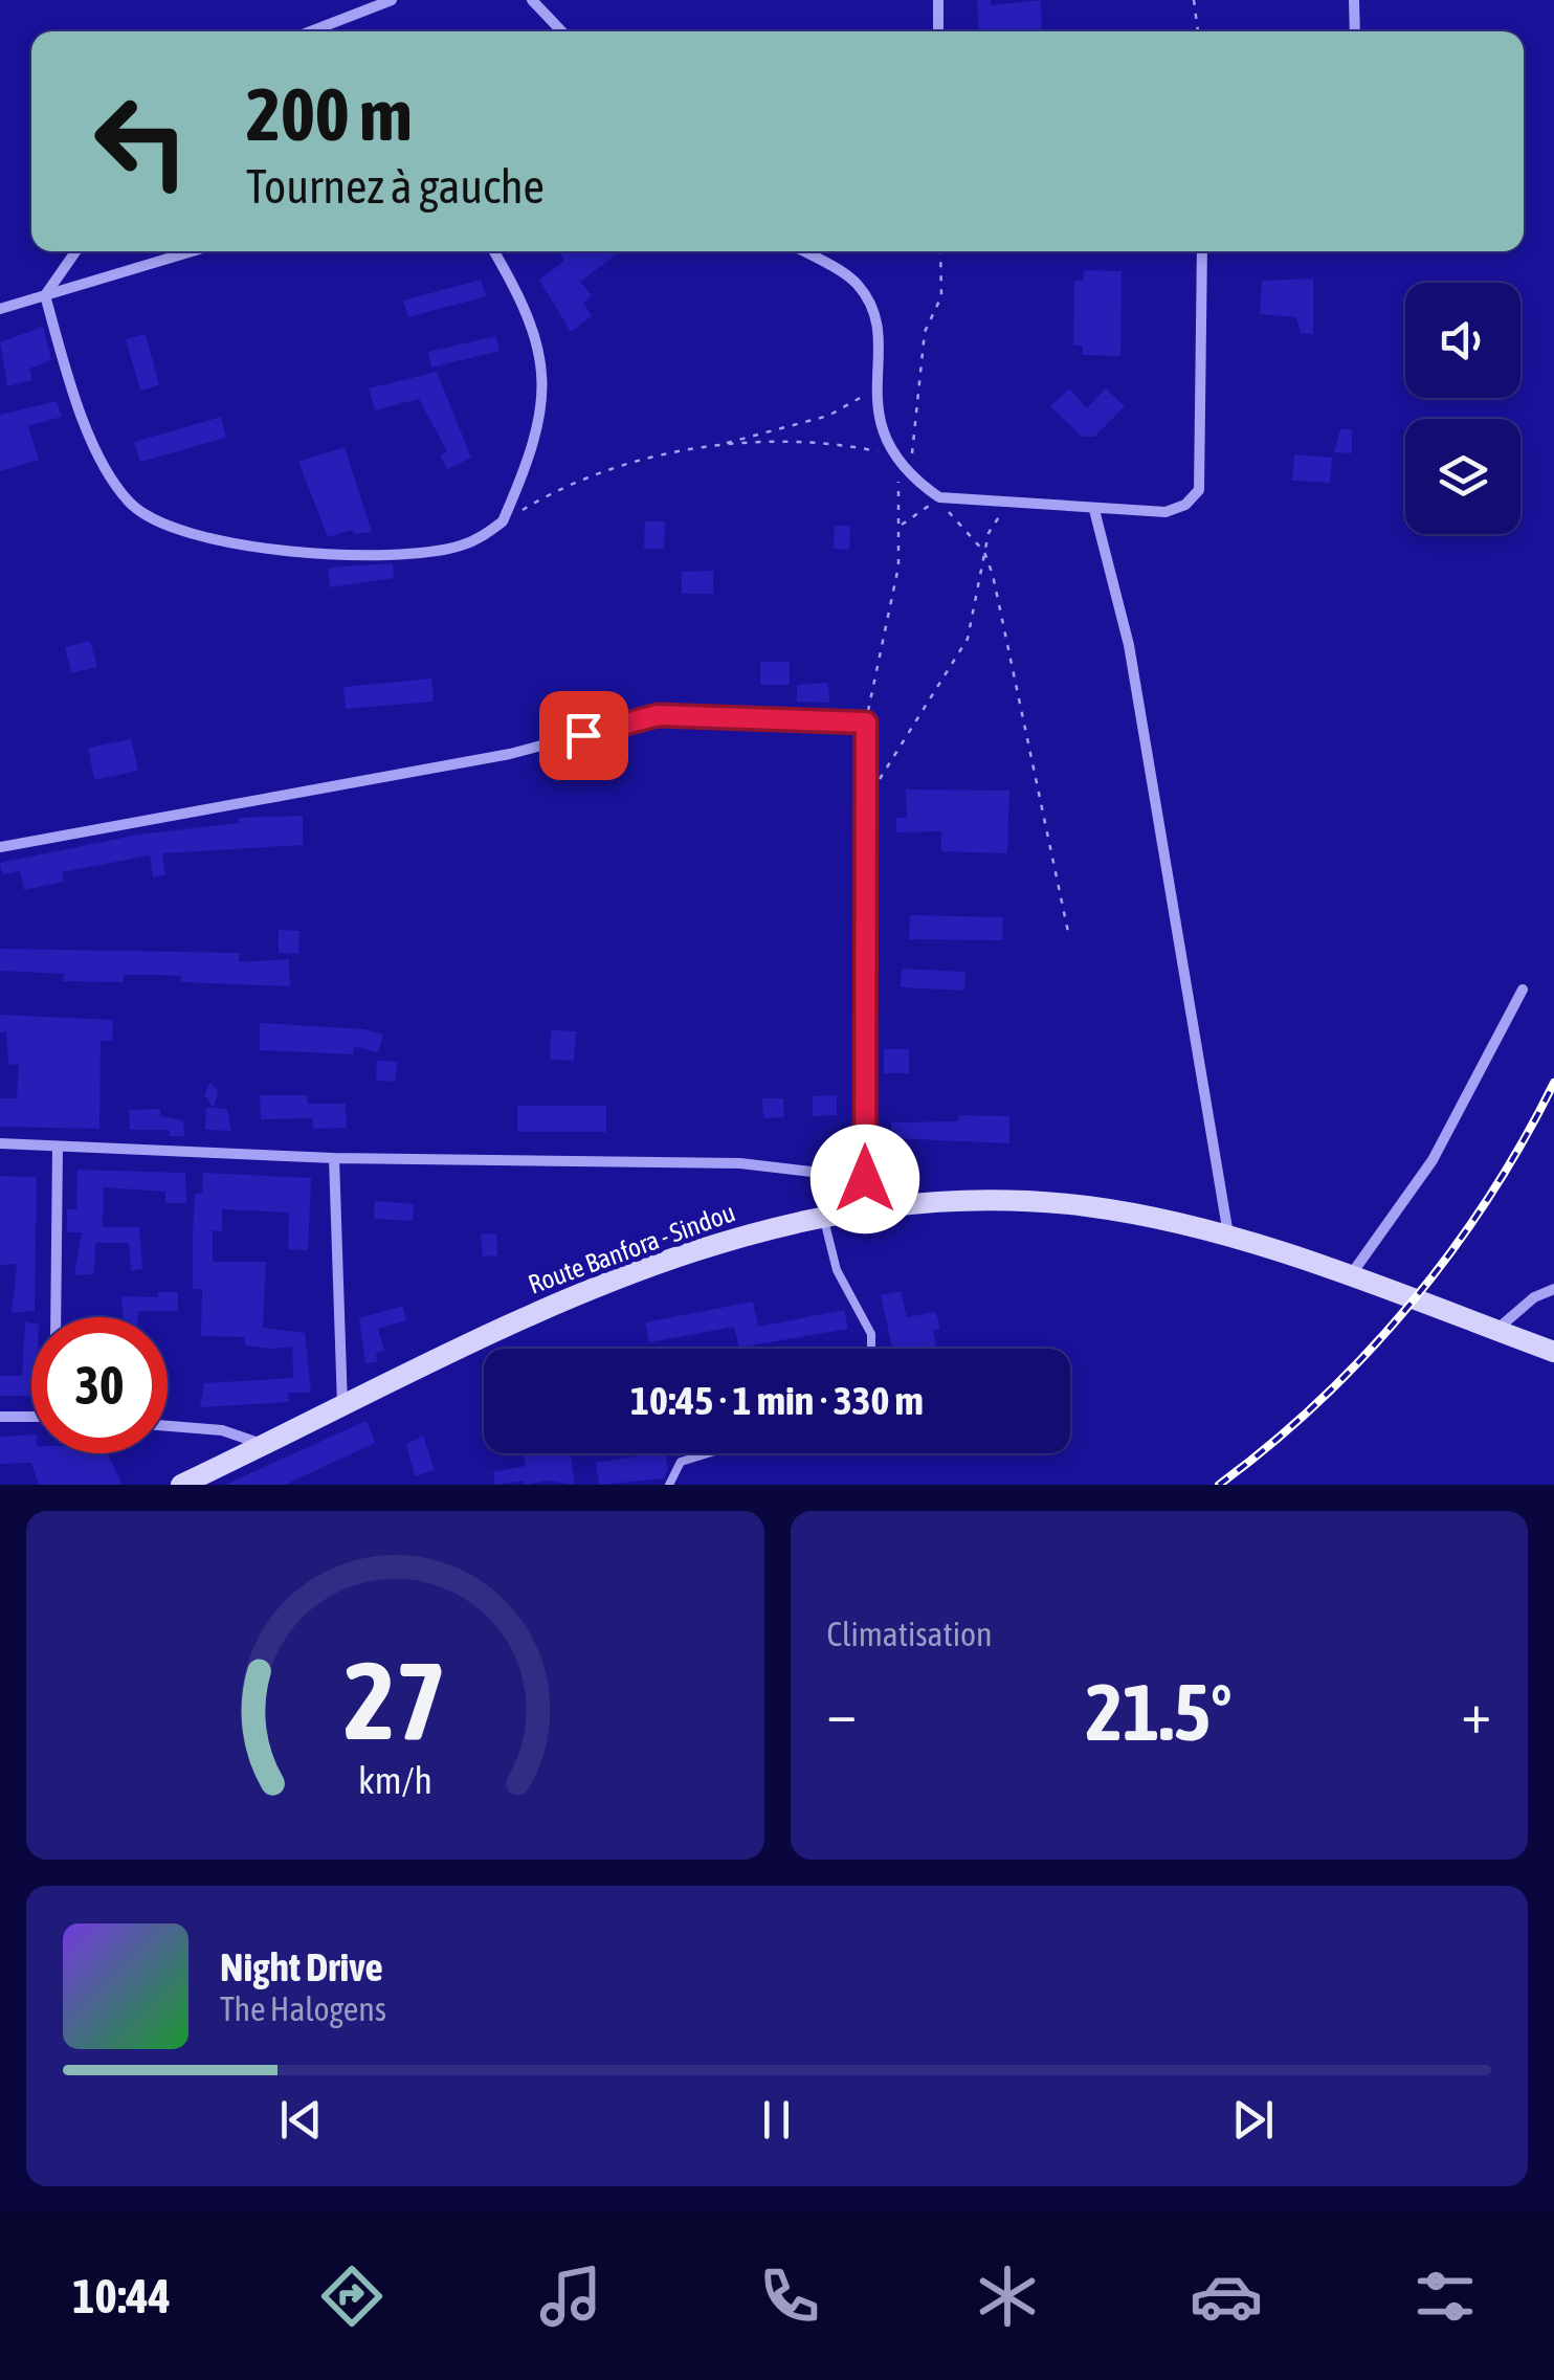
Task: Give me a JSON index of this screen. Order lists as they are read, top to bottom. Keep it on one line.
{"streets":{"main road":["Route Banfora - Sindou"]},"page":{"turn":["200 m","Tournez à gauche"],"limit":"30","trip":"10:45 · 1 min · 330 m","tile":"Climatisation","heat":["−","21.5°","+"],"song":["Night Drive","The Halogens"],"tabs":"10:44","gauge":["27","km/h"]}}
